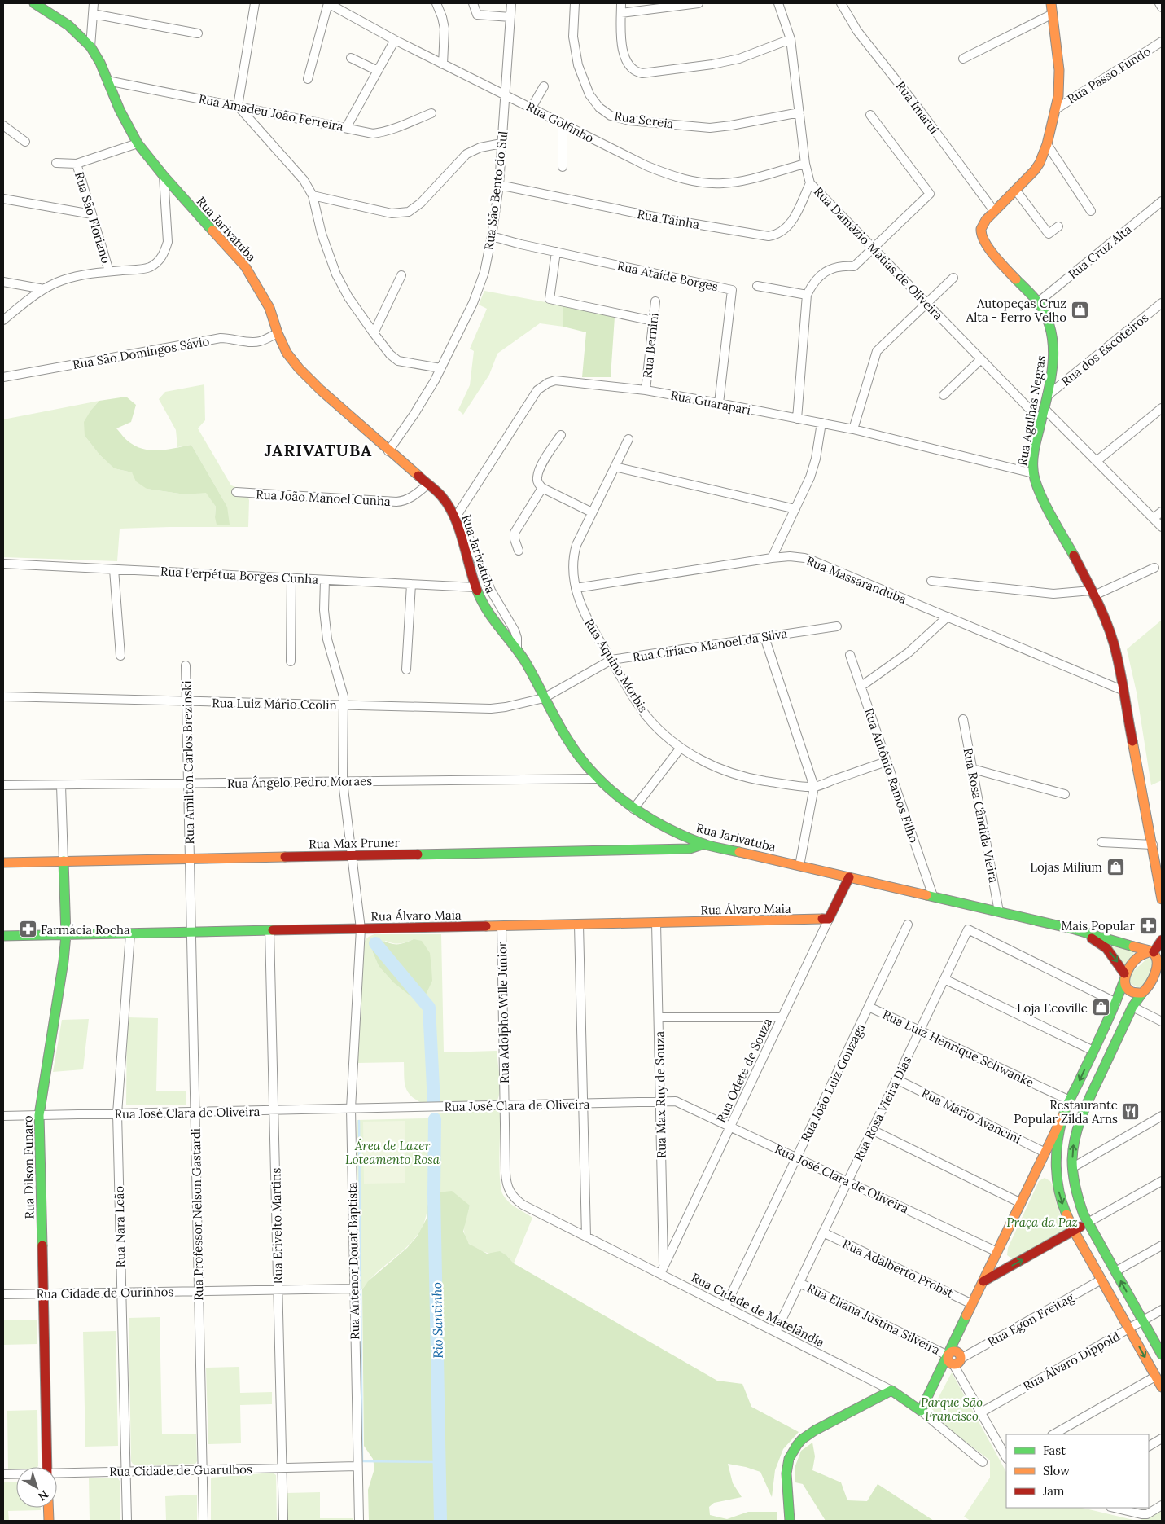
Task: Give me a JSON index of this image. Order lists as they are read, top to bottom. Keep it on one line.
{"streets":{"street":["Rua Passo Fundo","Rua Imaruí","Rua Amadeu João Ferreira","Rua Sereia","Rua Golfinho","Rua São Bento do Sul","Rua São Floriano","Rua Tainha","Rua Jarivatuba","Rua Cruz Alta","Rua Damázio Matias de Oliveira","Rua Ataíde Borges","Rua Bernini","Rua dos Escoteiros","Rua São Domingos Sávio","Rua Guarapari","Rua Agulhas Negras","Rua João Manoel Cunha","Rua Perpétua Borges Cunha","Rua Massaranduba","Rua Ciríaco Manoel da Silva","Rua Aquino Morbis","Rua Luiz Mário Ceolin","Rua Amilton Carlos Brezinski","Rua Antônio Ramos Filho","Rua Ângelo Pedro Moraes","Rua Rosa Cândida Vieira","Rua Max Pruner","Rua Álvaro Maia","Rua Adolpho Wille Júnior","Rua Luiz Henrique Schwanke","Rua Odete de Souza","Rua João Luiz Gonzaga","Rua Max Ruy de Souza","Rua José Clara de Oliveira","Rua Rosa Vieira Dias","Rua Mário Avancini","Rua Dilson Funaro","Rua Professor Nelson Gastardi","Rua Erivelto Martins","Rua Nara Leão","Rua Antenor Douat Baptista","Rua Adalberto Probst","Rua Cidade de Ourinhos","Rua Cidade de Matelândia","Rua Eliana Justina Silveira","Rua Egon Freitag","Rua Álvaro Dippold","Rua Cidade de Guarulhos"]},"crossings":[["Rua Passo Fundo","Rua Agulhas Negras"],["Rua Imaruí","Rua Agulhas Negras"],["Rua Amadeu João Ferreira","Rua Jarivatuba"],["Rua Sereia","Rua Damázio Matias de Oliveira"],["Rua Golfinho","Rua São Bento do Sul"],["Rua Golfinho","Rua Damázio Matias de Oliveira"],["Rua São Bento do Sul","Rua Tainha"],["Rua São Bento do Sul","Rua Jarivatuba"],["Rua São Bento do Sul","Rua Ataíde Borges"],["Rua Tainha","Rua Damázio Matias de Oliveira"],["Rua Jarivatuba","Rua São Domingos Sávio"],["Rua Jarivatuba","Rua Guarapari"],["Rua Jarivatuba","Rua João Manoel Cunha"],["Rua Jarivatuba","Rua Perpétua Borges Cunha"],["Rua Jarivatuba","Rua Ciríaco Manoel da Silva"],["Rua Jarivatuba","Rua Luiz Mário Ceolin"],["Rua Jarivatuba","Rua Antônio Ramos Filho"],["Rua Jarivatuba","Rua Ângelo Pedro Moraes"],["Rua Jarivatuba","Rua Rosa Cândida Vieira"],["Rua Jarivatuba","Rua Max Pruner"],["Rua Jarivatuba","Rua Odete de Souza"],["Rua Cruz Alta","Rua Agulhas Negras"],["Rua Damázio Matias de Oliveira","Rua Agulhas Negras"],["Rua Ataíde Borges","Rua Guarapari"],["Rua Bernini","Rua Guarapari"],["Rua dos Escoteiros","Rua Agulhas Negras"],["Rua Guarapari","Rua Agulhas Negras"],["Rua Agulhas Negras","Rua Massaranduba"],["Rua Perpétua Borges Cunha","Rua Antenor Douat Baptista"],["Rua Massaranduba","Rua Aquino Morbis"],["Rua Ciríaco Manoel da Silva","Rua Aquino Morbis"],["Rua Ciríaco Manoel da Silva","Rua Luiz Mário Ceolin"],["Rua Aquino Morbis","Rua Antônio Ramos Filho"],["Rua Luiz Mário Ceolin","Rua Amilton Carlos Brezinski"],["Rua Luiz Mário Ceolin","Rua Antenor Douat Baptista"],["Rua Amilton Carlos Brezinski","Rua Ângelo Pedro Moraes"],["Rua Amilton Carlos Brezinski","Rua Max Pruner"],["Rua Amilton Carlos Brezinski","Rua Professor Nelson Gastardi"],["Rua Ângelo Pedro Moraes","Rua Antenor Douat Baptista"],["Rua Max Pruner","Rua Dilson Funaro"],["Rua Max Pruner","Rua Professor Nelson Gastardi"],["Rua Max Pruner","Rua Antenor Douat Baptista"],["Rua Álvaro Maia","Rua Adolpho Wille Júnior"],["Rua Álvaro Maia","Rua Odete de Souza"],["Rua Álvaro Maia","Rua Max Ruy de Souza"],["Rua Álvaro Maia","Rua Dilson Funaro"],["Rua Álvaro Maia","Rua Professor Nelson Gastardi"],["Rua Álvaro Maia","Rua Erivelto Martins"],["Rua Álvaro Maia","Rua Nara Leão"],["Rua Álvaro Maia","Rua Antenor Douat Baptista"],["Rua Adolpho Wille Júnior","Rua José Clara de Oliveira"],["Rua Adolpho Wille Júnior","Rua Cidade de Matelândia"],["Rua Luiz Henrique Schwanke","Rua João Luiz Gonzaga"],["Rua Luiz Henrique Schwanke","Rua Rosa Vieira Dias"],["Rua Odete de Souza","Rua Max Ruy de Souza"],["Rua Odete de Souza","Rua José Clara de Oliveira"],["Rua Odete de Souza","Rua Cidade de Matelândia"],["Rua João Luiz Gonzaga","Rua José Clara de Oliveira"],["Rua João Luiz Gonzaga","Rua Cidade de Matelândia"],["Rua Max Ruy de Souza","Rua José Clara de Oliveira"],["Rua Max Ruy de Souza","Rua Cidade de Matelândia"],["Rua José Clara de Oliveira","Rua Rosa Vieira Dias"],["Rua José Clara de Oliveira","Rua Dilson Funaro"],["Rua José Clara de Oliveira","Rua Professor Nelson Gastardi"],["Rua José Clara de Oliveira","Rua Erivelto Martins"],["Rua José Clara de Oliveira","Rua Nara Leão"],["Rua José Clara de Oliveira","Rua Antenor Douat Baptista"],["Rua Rosa Vieira Dias","Rua Mário Avancini"],["Rua Rosa Vieira Dias","Rua Adalberto Probst"],["Rua Rosa Vieira Dias","Rua Cidade de Matelândia"],["Rua Rosa Vieira Dias","Rua Eliana Justina Silveira"],["Rua Dilson Funaro","Rua Cidade de Ourinhos"],["Rua Professor Nelson Gastardi","Rua Cidade de Ourinhos"],["Rua Professor Nelson Gastardi","Rua Cidade de Guarulhos"],["Rua Erivelto Martins","Rua Cidade de Ourinhos"],["Rua Erivelto Martins","Rua Cidade de Guarulhos"],["Rua Nara Leão","Rua Cidade de Ourinhos"],["Rua Nara Leão","Rua Cidade de Guarulhos"],["Rua Antenor Douat Baptista","Rua Cidade de Ourinhos"],["Rua Antenor Douat Baptista","Rua Cidade de Guarulhos"]],"districts":["JARIVATUBA"],"water":["Rio Santinho"],"parks":["Área de Lazer Loteamento Rosa","Praça da Paz","Parque São Francisco"],"places":{"shop":["Autopeças Cruz Alta - Ferro Velho","Lojas Milium","Loja Ecoville"],"pharmacy":["Mais Popular","Farmácia Rocha"],"restaurant":["Restaurante Popular Zilda Arns"]},"legend":["Fast","Slow","Jam"],"north":"bottom right"}
